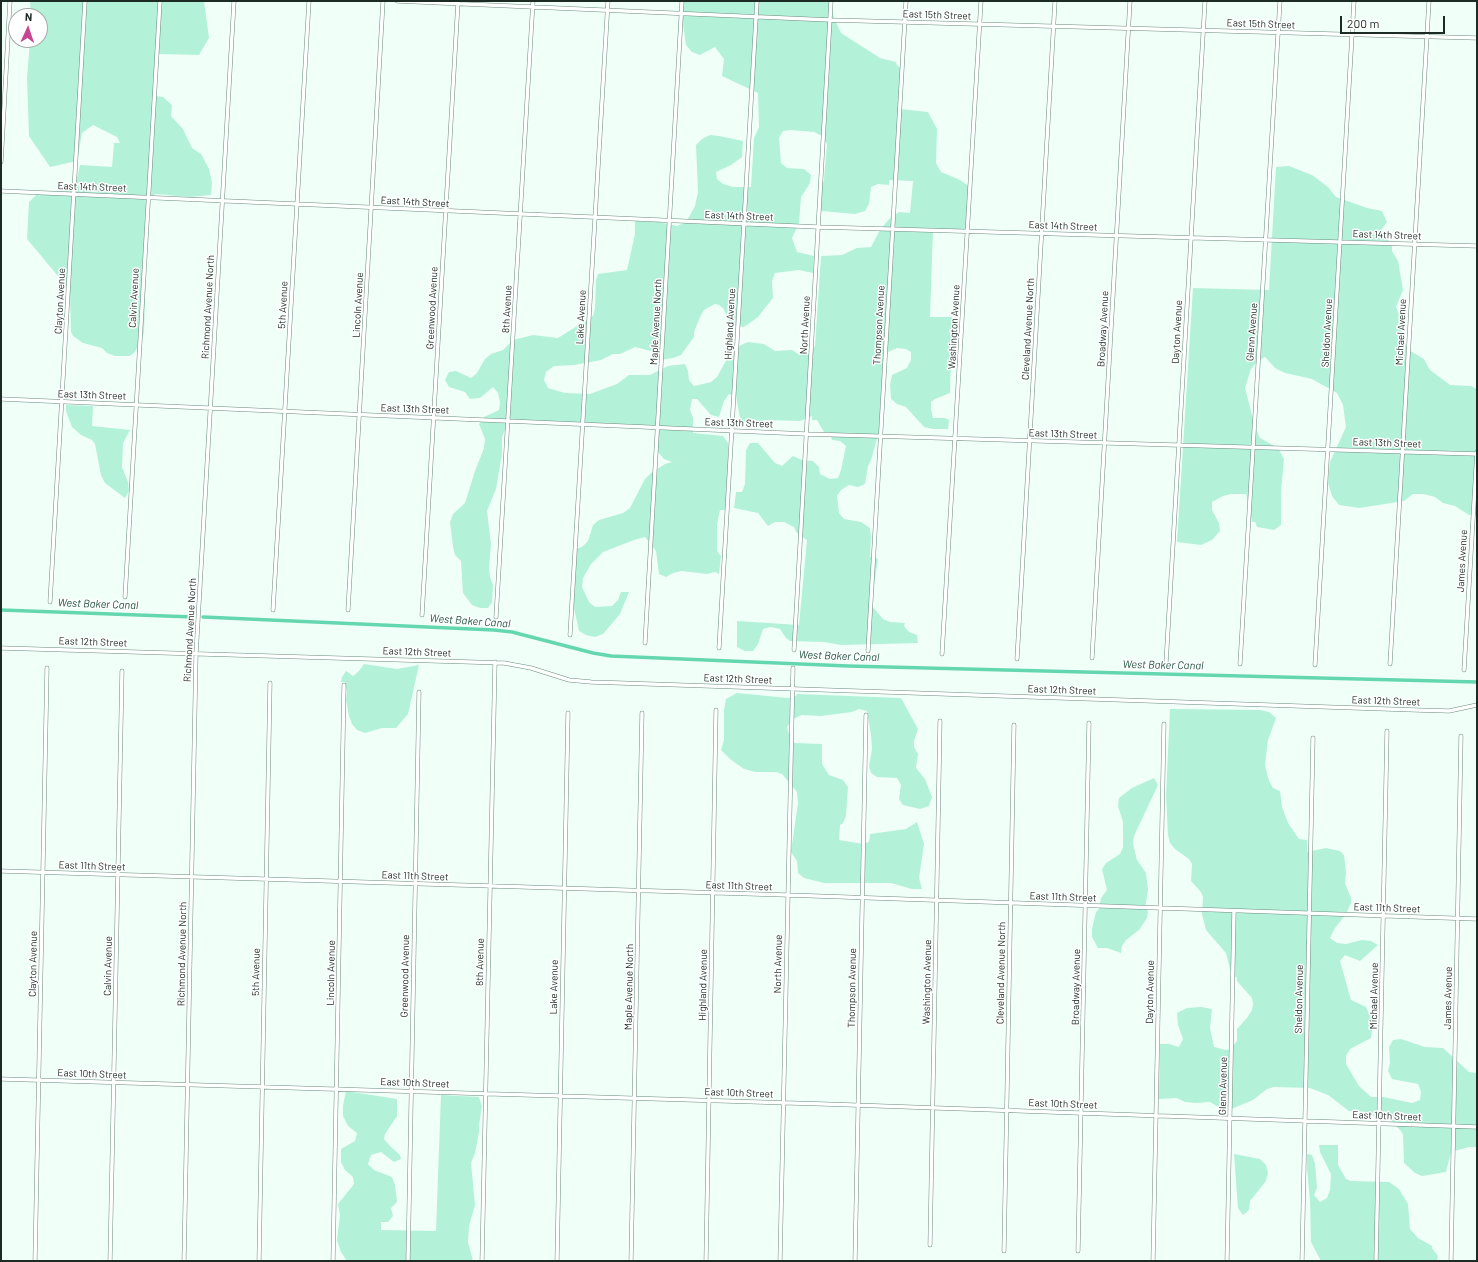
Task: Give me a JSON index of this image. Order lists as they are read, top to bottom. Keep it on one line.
{"streets":{"street":["East 15th Street","East 14th Street","Calvin Avenue","Clayton Avenue","5th Avenue","Lincoln Avenue","Richmond Avenue North","Greenwood Avenue","8th Avenue","Lake Avenue","Maple Avenue North","Highland Avenue","North Avenue","Thompson Avenue","Washington Avenue","Cleveland Avenue North","Broadway Avenue","Dayton Avenue","Glenn Avenue","Michael Avenue","Sheldon Avenue","East 13th Street","James Avenue","East 12th Street","East 11th Street","East 10th Street"]},"crossings":[["East 15th Street","Greenwood Avenue"],["East 15th Street","8th Avenue"],["East 15th Street","Lake Avenue"],["East 15th Street","Maple Avenue North"],["East 15th Street","Highland Avenue"],["East 15th Street","North Avenue"],["East 15th Street","Thompson Avenue"],["East 15th Street","Washington Avenue"],["East 15th Street","Cleveland Avenue North"],["East 15th Street","Broadway Avenue"],["East 15th Street","Dayton Avenue"],["East 15th Street","Glenn Avenue"],["East 15th Street","Michael Avenue"],["East 15th Street","Sheldon Avenue"],["East 14th Street","Calvin Avenue"],["East 14th Street","Clayton Avenue"],["East 14th Street","5th Avenue"],["East 14th Street","Lincoln Avenue"],["East 14th Street","Richmond Avenue North"],["East 14th Street","Greenwood Avenue"],["East 14th Street","8th Avenue"],["East 14th Street","Lake Avenue"],["East 14th Street","Maple Avenue North"],["East 14th Street","Highland Avenue"],["East 14th Street","North Avenue"],["East 14th Street","Thompson Avenue"],["East 14th Street","Washington Avenue"],["East 14th Street","Cleveland Avenue North"],["East 14th Street","Broadway Avenue"],["East 14th Street","Dayton Avenue"],["East 14th Street","Glenn Avenue"],["East 14th Street","Michael Avenue"],["East 14th Street","Sheldon Avenue"],["Calvin Avenue","East 13th Street"],["Calvin Avenue","East 11th Street"],["Calvin Avenue","East 10th Street"],["Clayton Avenue","East 13th Street"],["Clayton Avenue","East 11th Street"],["Clayton Avenue","East 10th Street"],["5th Avenue","East 13th Street"],["5th Avenue","East 11th Street"],["5th Avenue","East 10th Street"],["Lincoln Avenue","East 13th Street"],["Lincoln Avenue","East 11th Street"],["Lincoln Avenue","East 10th Street"],["Richmond Avenue North","East 13th Street"],["Richmond Avenue North","East 12th Street"],["Richmond Avenue North","East 11th Street"],["Richmond Avenue North","East 10th Street"],["Greenwood Avenue","East 13th Street"],["Greenwood Avenue","East 11th Street"],["Greenwood Avenue","East 10th Street"],["8th Avenue","East 13th Street"],["8th Avenue","East 12th Street"],["8th Avenue","East 11th Street"],["8th Avenue","East 10th Street"],["Lake Avenue","East 13th Street"],["Lake Avenue","East 11th Street"],["Lake Avenue","East 10th Street"],["Maple Avenue North","East 13th Street"],["Maple Avenue North","East 11th Street"],["Maple Avenue North","East 10th Street"],["Highland Avenue","East 13th Street"],["Highland Avenue","East 11th Street"],["Highland Avenue","East 10th Street"],["North Avenue","East 13th Street"],["North Avenue","East 12th Street"],["North Avenue","East 11th Street"],["North Avenue","East 10th Street"],["Thompson Avenue","East 13th Street"],["Thompson Avenue","East 11th Street"],["Thompson Avenue","East 10th Street"],["Washington Avenue","East 13th Street"],["Washington Avenue","East 11th Street"],["Washington Avenue","East 10th Street"],["Cleveland Avenue North","East 13th Street"],["Cleveland Avenue North","East 11th Street"],["Cleveland Avenue North","East 10th Street"],["Broadway Avenue","East 13th Street"],["Broadway Avenue","East 11th Street"],["Broadway Avenue","East 10th Street"],["Dayton Avenue","East 13th Street"],["Dayton Avenue","East 11th Street"],["Dayton Avenue","East 10th Street"],["Glenn Avenue","East 13th Street"],["Glenn Avenue","East 11th Street"],["Glenn Avenue","East 10th Street"],["Michael Avenue","East 13th Street"],["Michael Avenue","East 11th Street"],["Michael Avenue","East 10th Street"],["Sheldon Avenue","East 13th Street"],["Sheldon Avenue","East 11th Street"],["Sheldon Avenue","East 10th Street"],["East 13th Street","James Avenue"],["James Avenue","East 11th Street"],["James Avenue","East 10th Street"]],"water":["West Baker Canal"],"scale_bar":"200 m","north":"top"}
